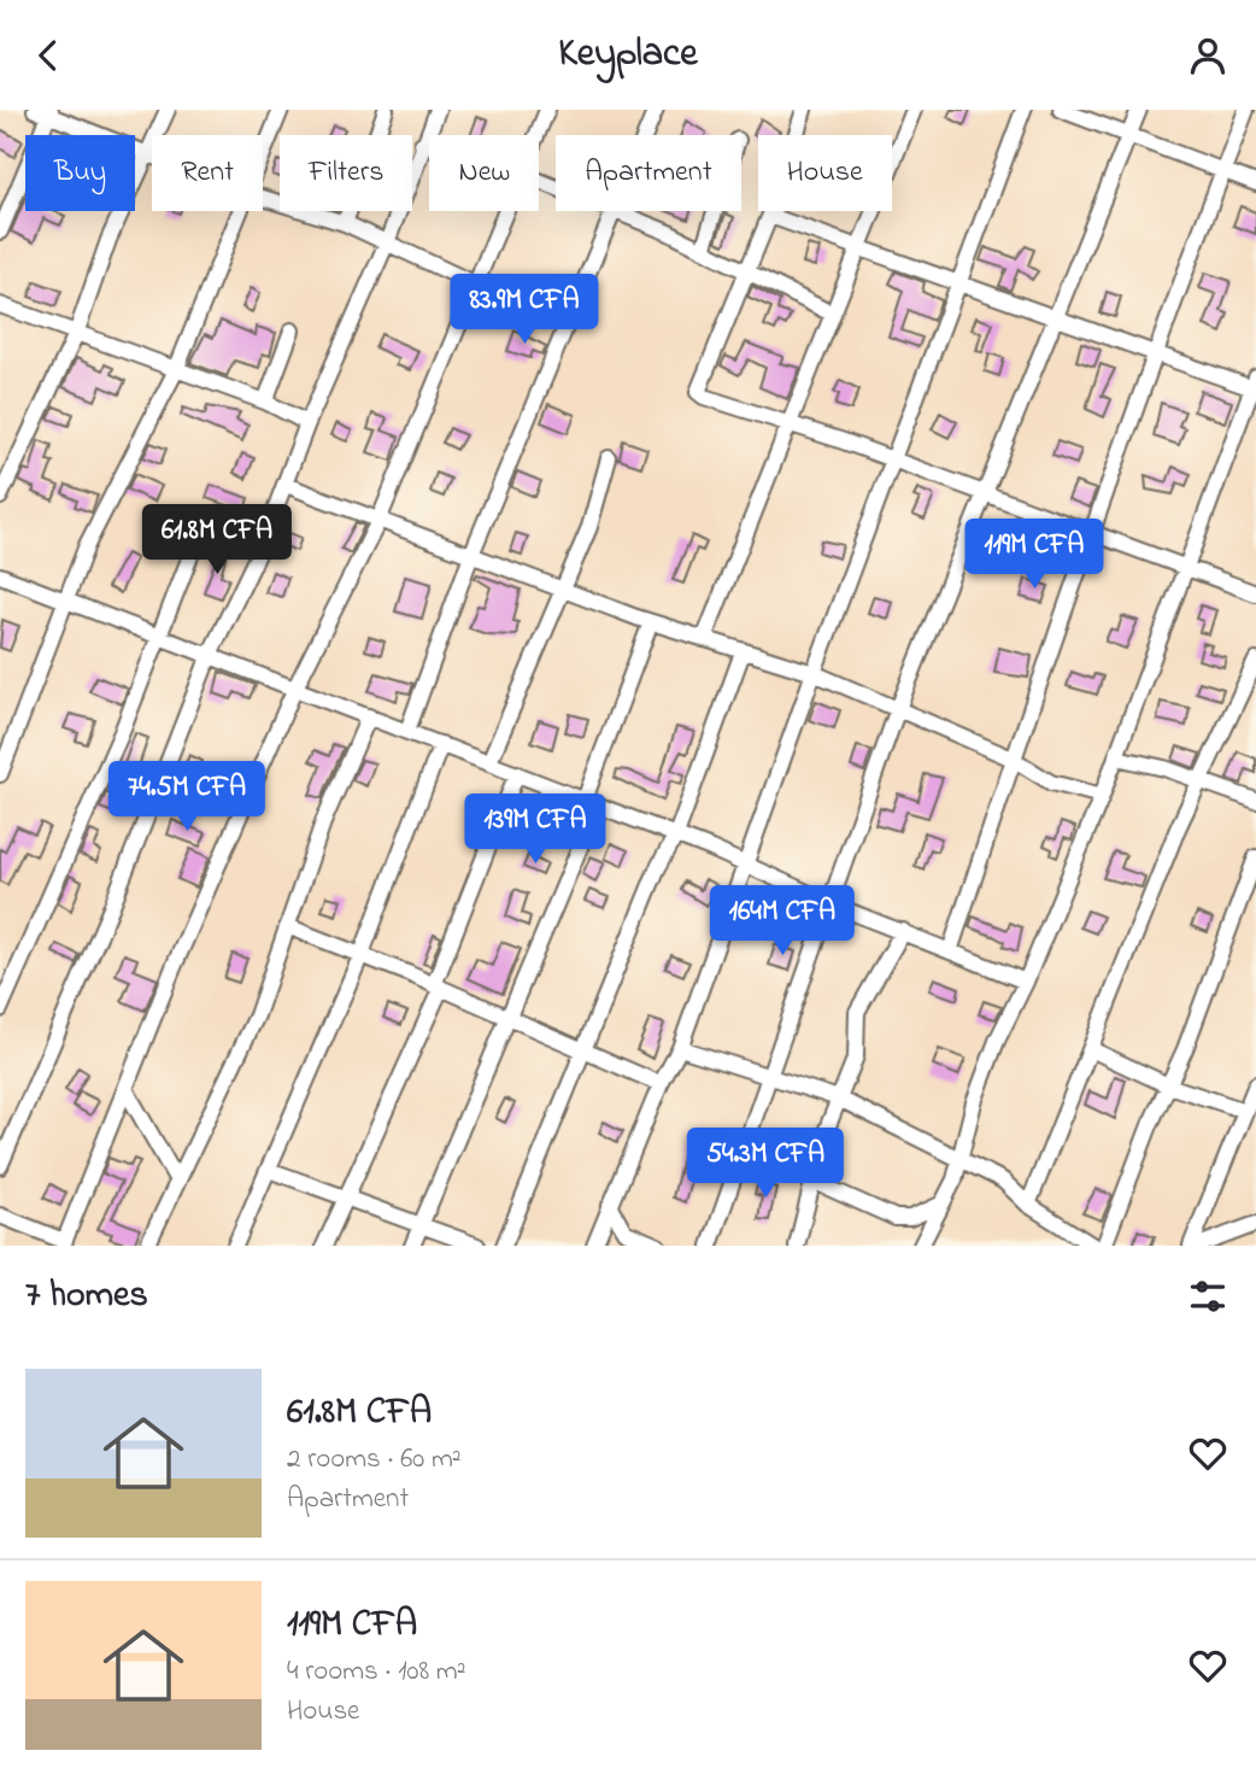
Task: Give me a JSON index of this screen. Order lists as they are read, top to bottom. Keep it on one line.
{"page":{"header":"Keyplace","chip":["Buy","Rent","Filters","New","Apartment","House"],"price":["83.9M CFA","61.8M CFA","119M CFA","74.5M CFA","139M CFA","164M CFA","54.3M CFA"],"heading":"7 homes","list":[{"name":"61.8M CFA","note":"2 rooms · 60 m² · Apartment"},{"name":"119M CFA","note":"4 rooms · 108 m² · House"}]}}
